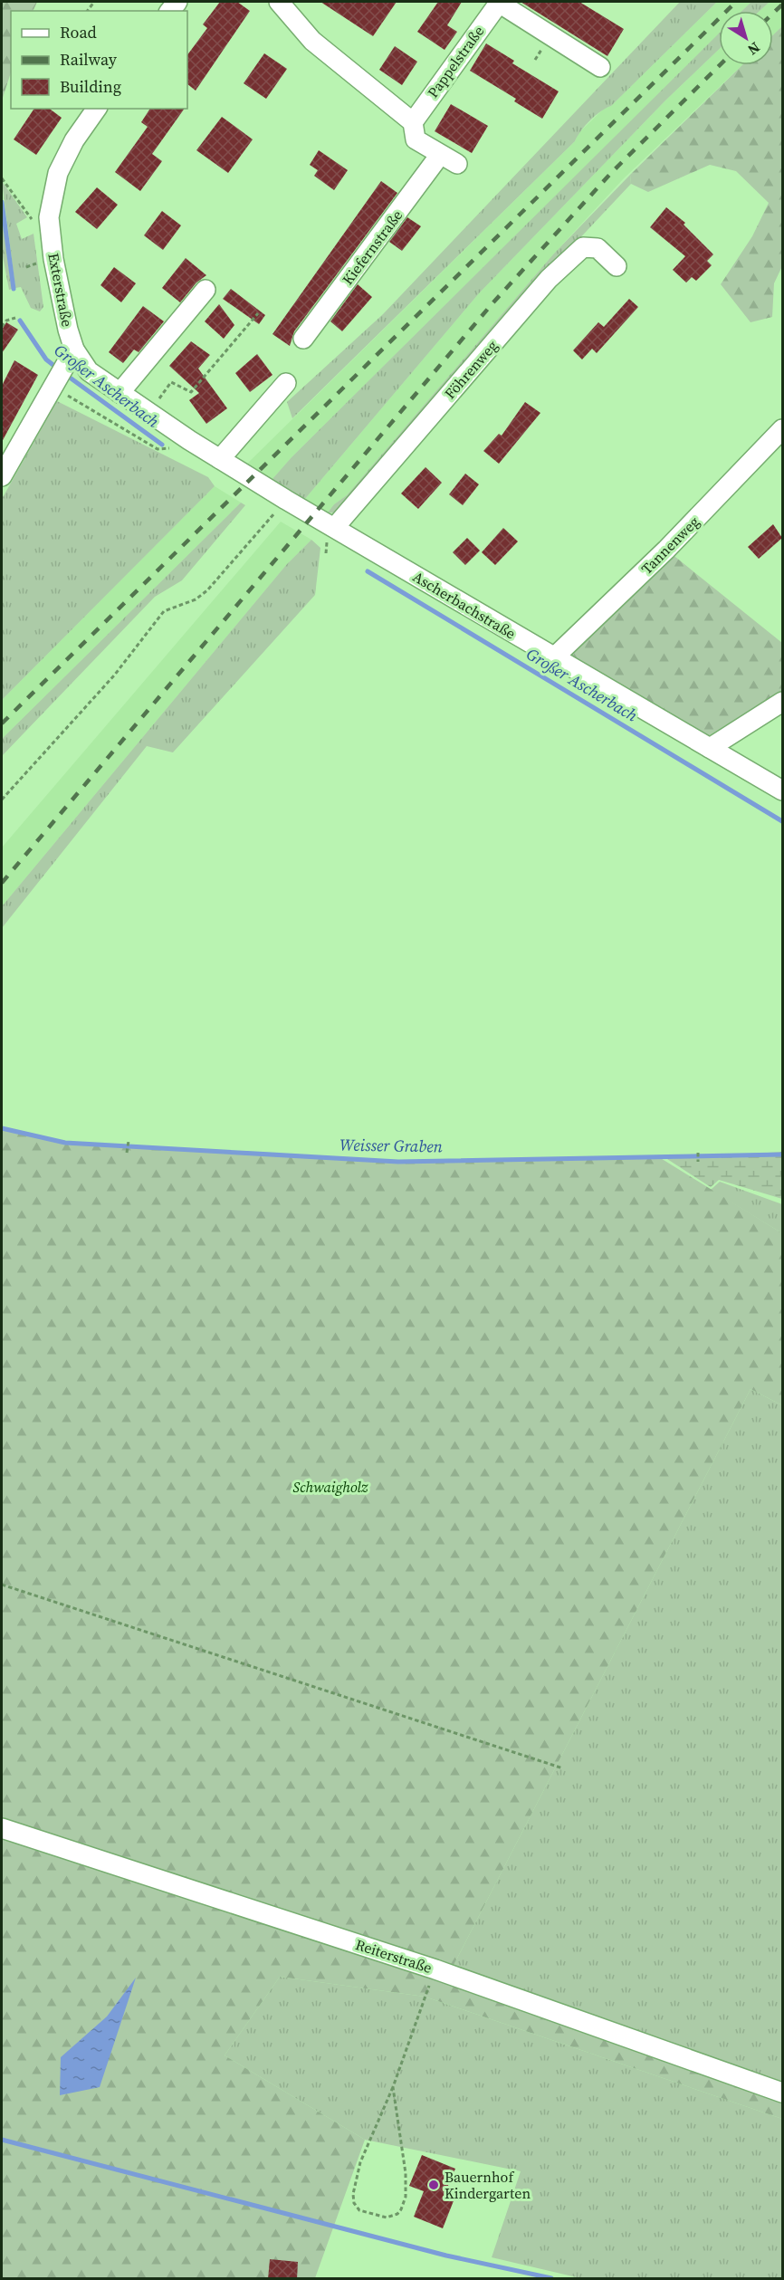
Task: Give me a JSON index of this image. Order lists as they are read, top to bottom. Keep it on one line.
{"streets":{"street":["Pappelstraße","Kiefernstraße","Exterstraße","Föhrenweg","Tannenweg","Ascherbachstraße","Reiterstraße"]},"crossings":[["Pappelstraße","Kiefernstraße"],["Exterstraße","Ascherbachstraße"],["Föhrenweg","Ascherbachstraße"],["Tannenweg","Ascherbachstraße"]],"water":["Großer Ascherbach","Weisser Graben"],"parks":["Schwaigholz"],"places":["Bauernhof Kindergarten"],"legend":["Road","Railway","Building"],"north":"bottom right"}
